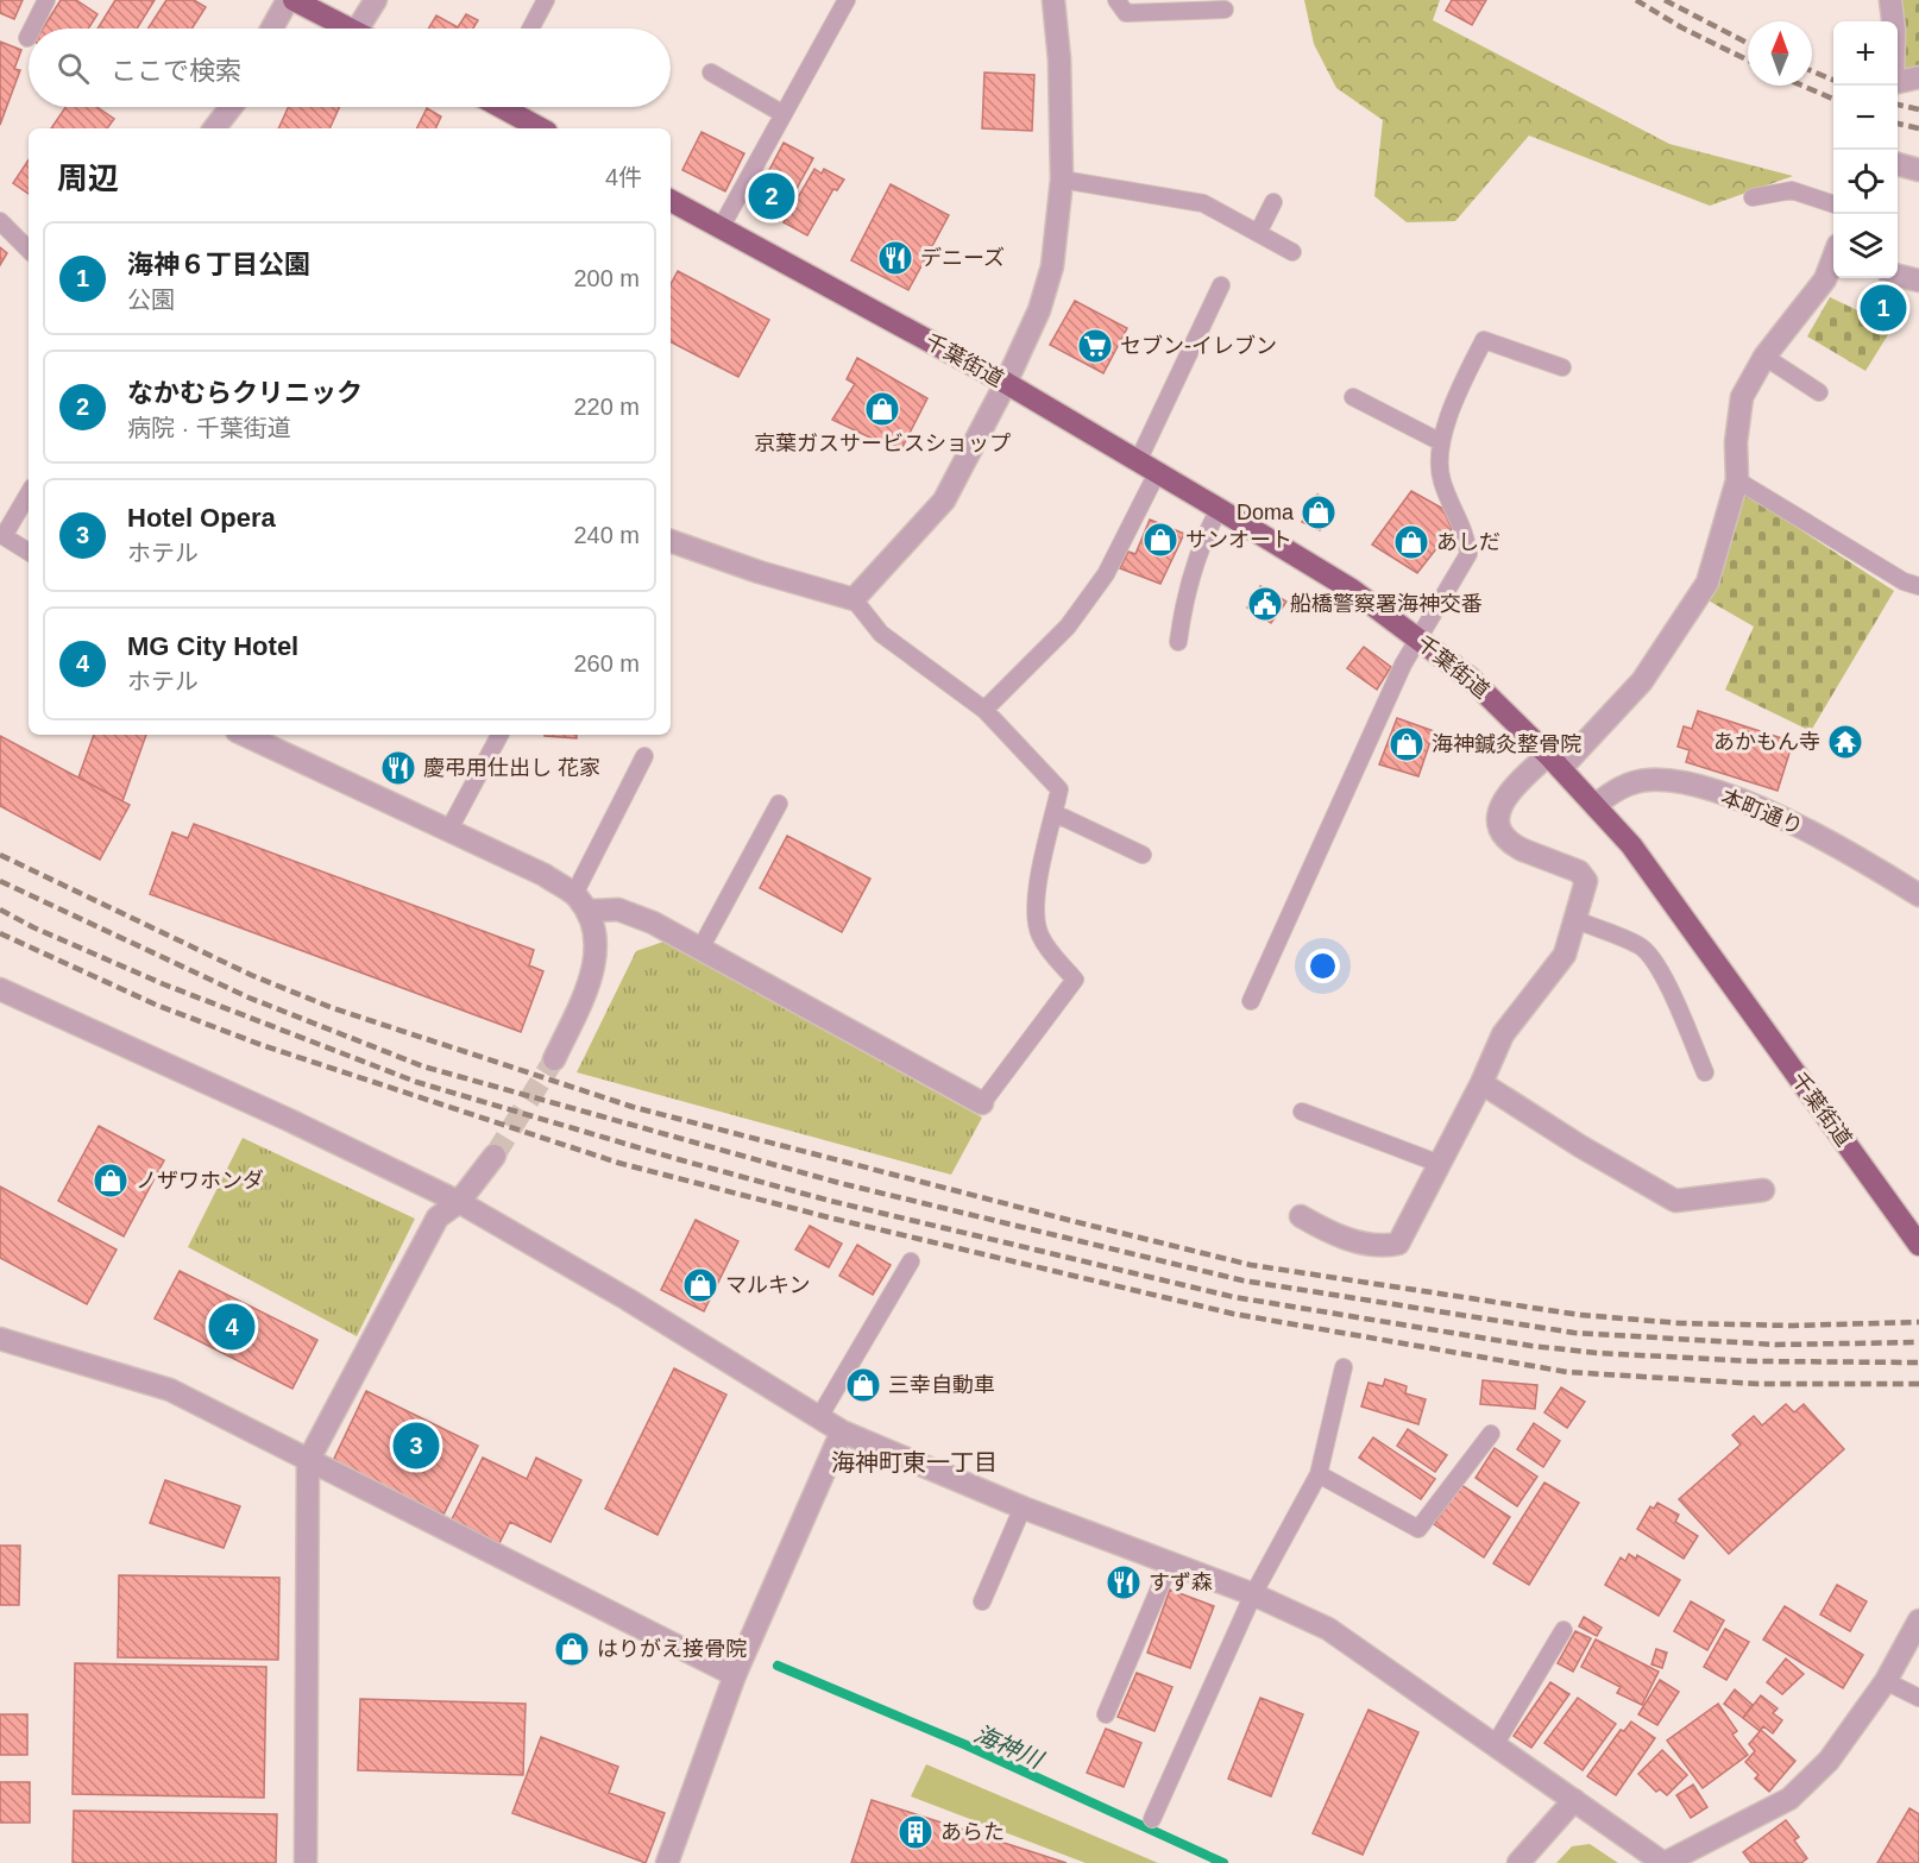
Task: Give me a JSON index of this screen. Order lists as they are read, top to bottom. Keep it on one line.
{"streets":{"highway":["千葉街道"],"street":["本町通り"]},"crossings":[["千葉街道","本町通り"]],"districts":["海神町東一丁目"],"water":["海神川"],"places":{"restaurant":["デニーズ","慶弔用仕出し 花家","すず森"],"supermarket":["セブン-イレブン"],"shop":["京葉ガスサービスショップ","Doma","サンオート","あしだ","海神鍼灸整骨院","ノザワホンダ","マルキン","三幸自動車","はりがえ接骨院"],"public building":["船橋警察署海神交番"],"temple":["あかもん寺"],"building":["あらた"]},"north":"top","page":{"map_buttons":["+","−"],"search":"ここで検索","heading":["周辺","4件"],"pins":["2","1","4","3"],"list":[{"mark":"1","name":"海神６丁目公園","note":"公園","value":"200 m"},{"mark":"2","name":"なかむらクリニック","note":"病院 · 千葉街道","value":"220 m"},{"mark":"3","name":"Hotel Opera","note":"ホテル","value":"240 m"},{"mark":"4","name":"MG City Hotel","note":"ホテル","value":"260 m"}]}}
